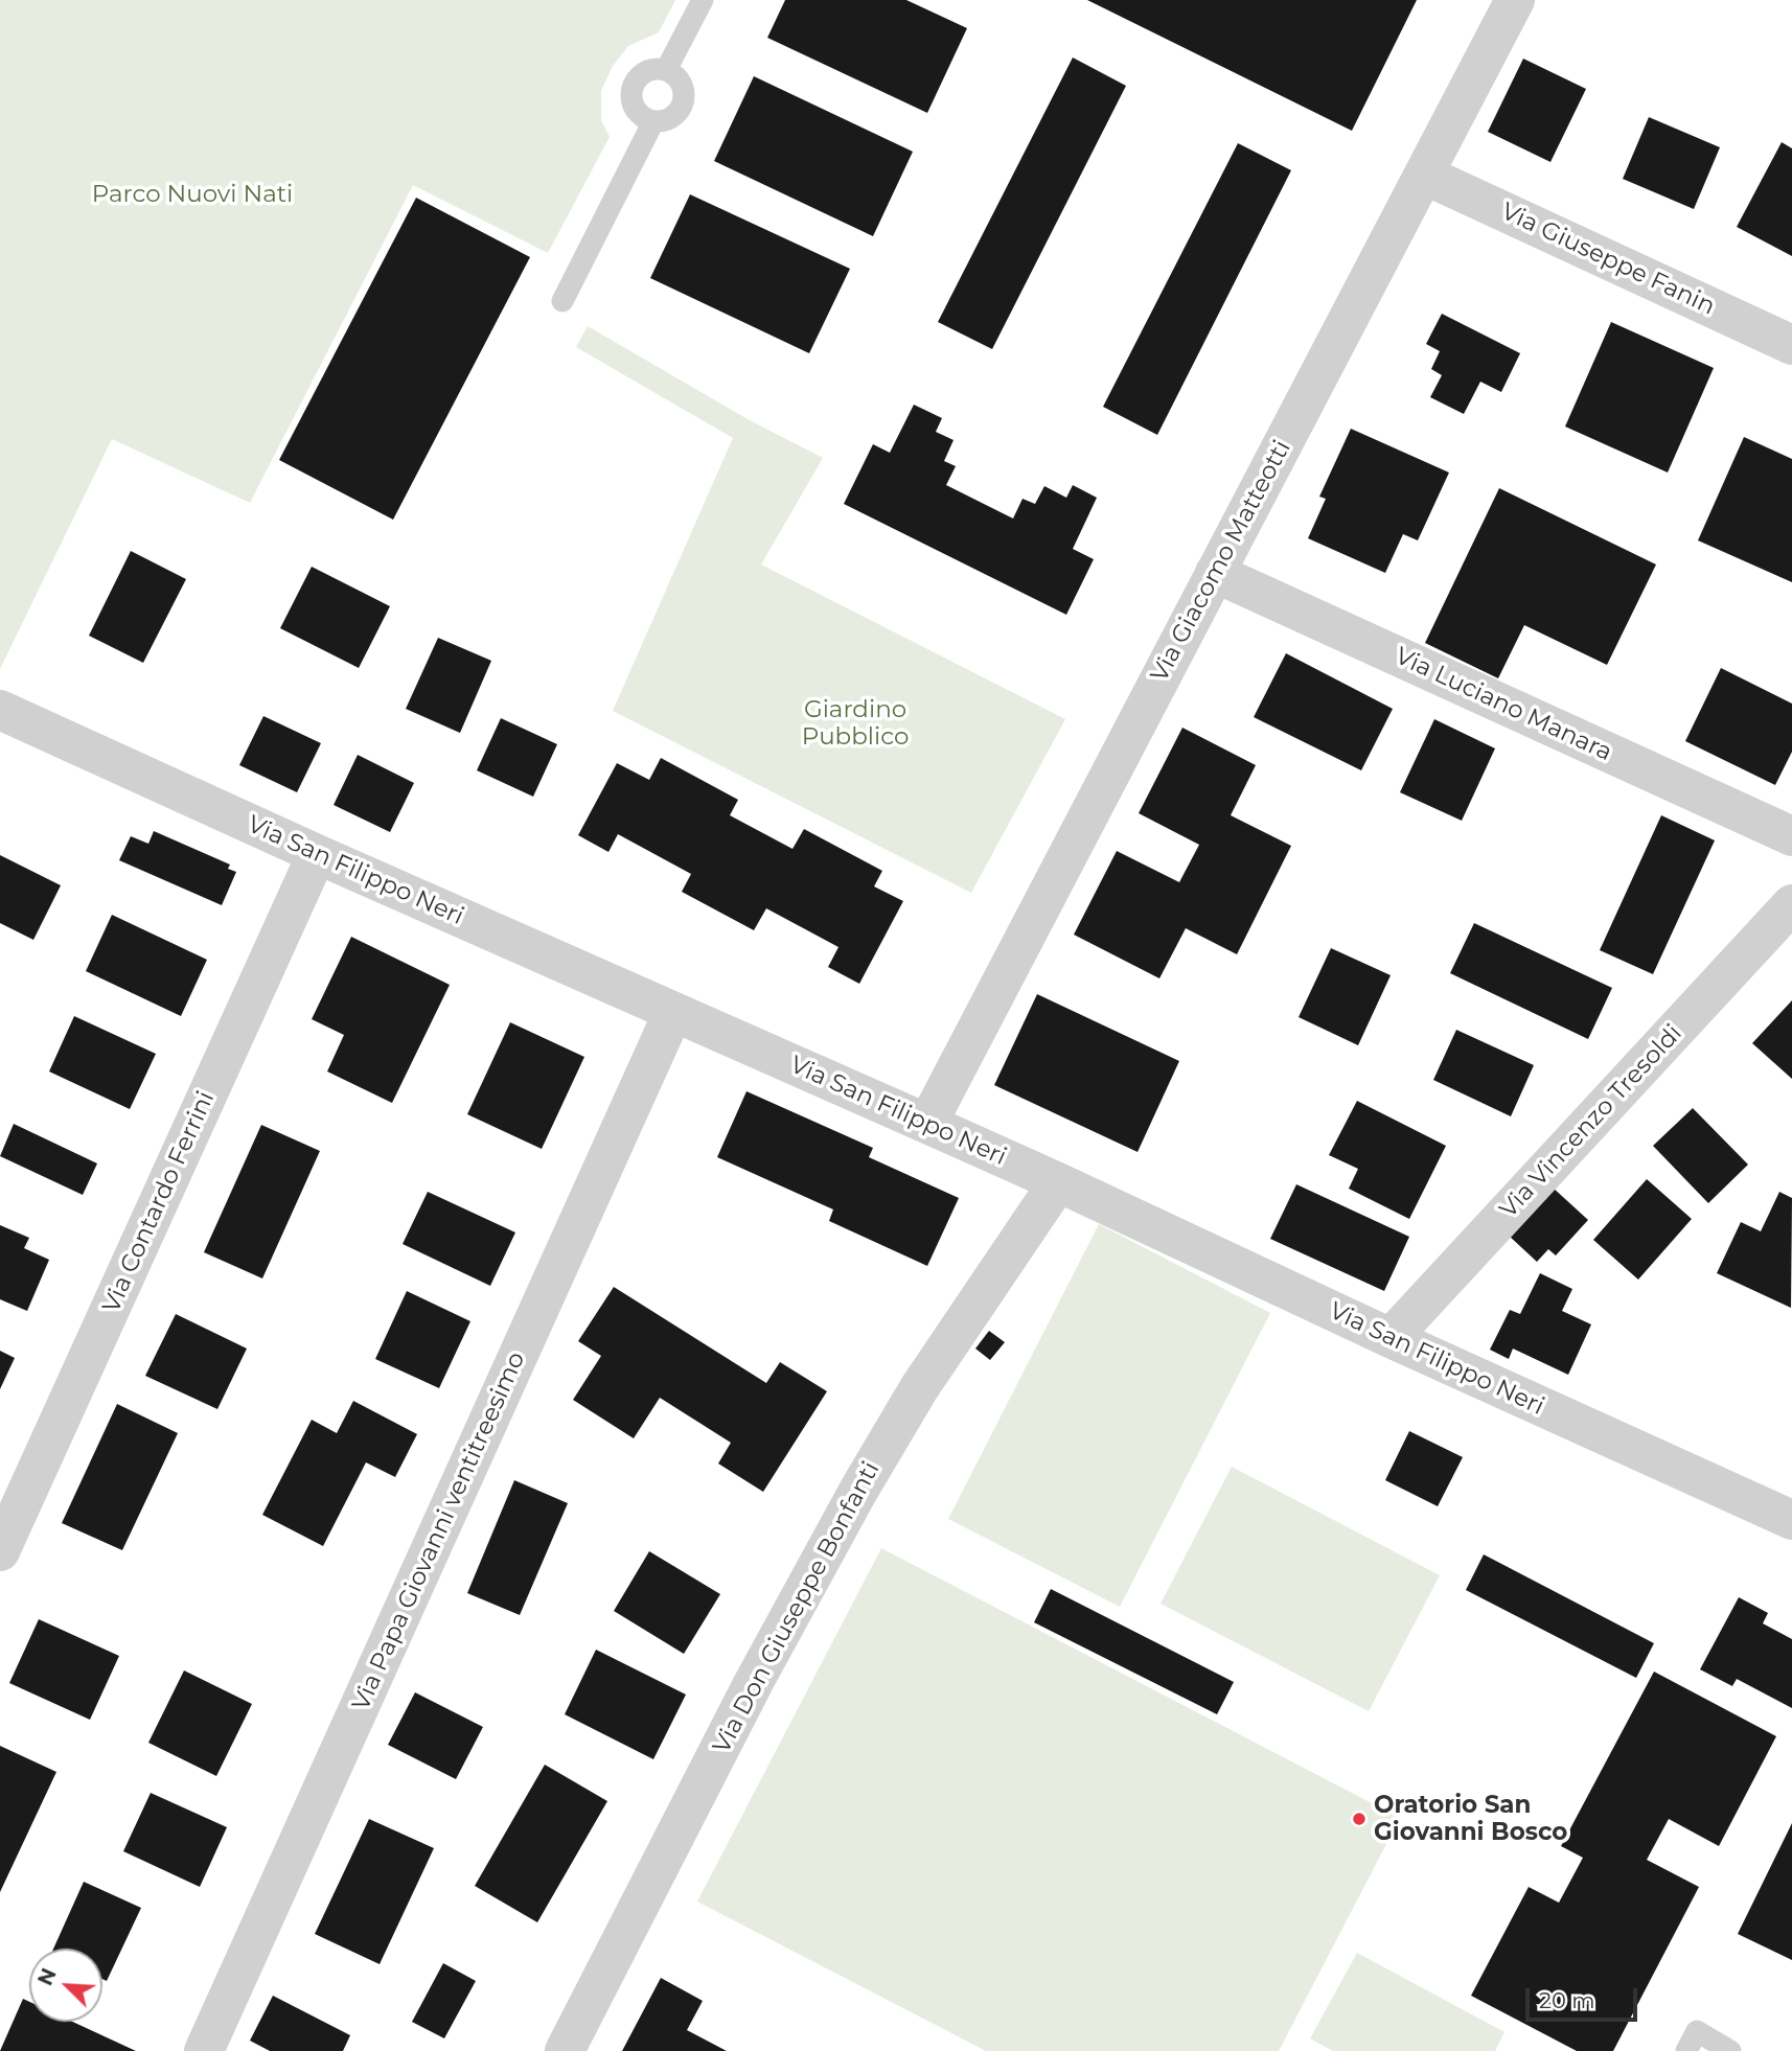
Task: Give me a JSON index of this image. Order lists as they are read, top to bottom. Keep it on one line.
{"streets":{"street":["Via Giuseppe Fanin","Via Giacomo Matteotti","Via Luciano Manara","Via San Filippo Neri","Via Vincenzo Tresoldi","Via Contardo Ferrini","Via Papa Giovanni ventitreesimo","Via Don Giuseppe Bonfanti"]},"crossings":[["Via Giuseppe Fanin","Via Giacomo Matteotti"],["Via Giacomo Matteotti","Via Luciano Manara"],["Via Giacomo Matteotti","Via San Filippo Neri"],["Via San Filippo Neri","Via Vincenzo Tresoldi"],["Via San Filippo Neri","Via Contardo Ferrini"],["Via San Filippo Neri","Via Papa Giovanni ventitreesimo"],["Via San Filippo Neri","Via Don Giuseppe Bonfanti"]],"parks":["Parco Nuovi Nati","Giardino Pubblico"],"places":["Oratorio San Giovanni Bosco"],"scale_bar":"20 m","north":"top left"}
